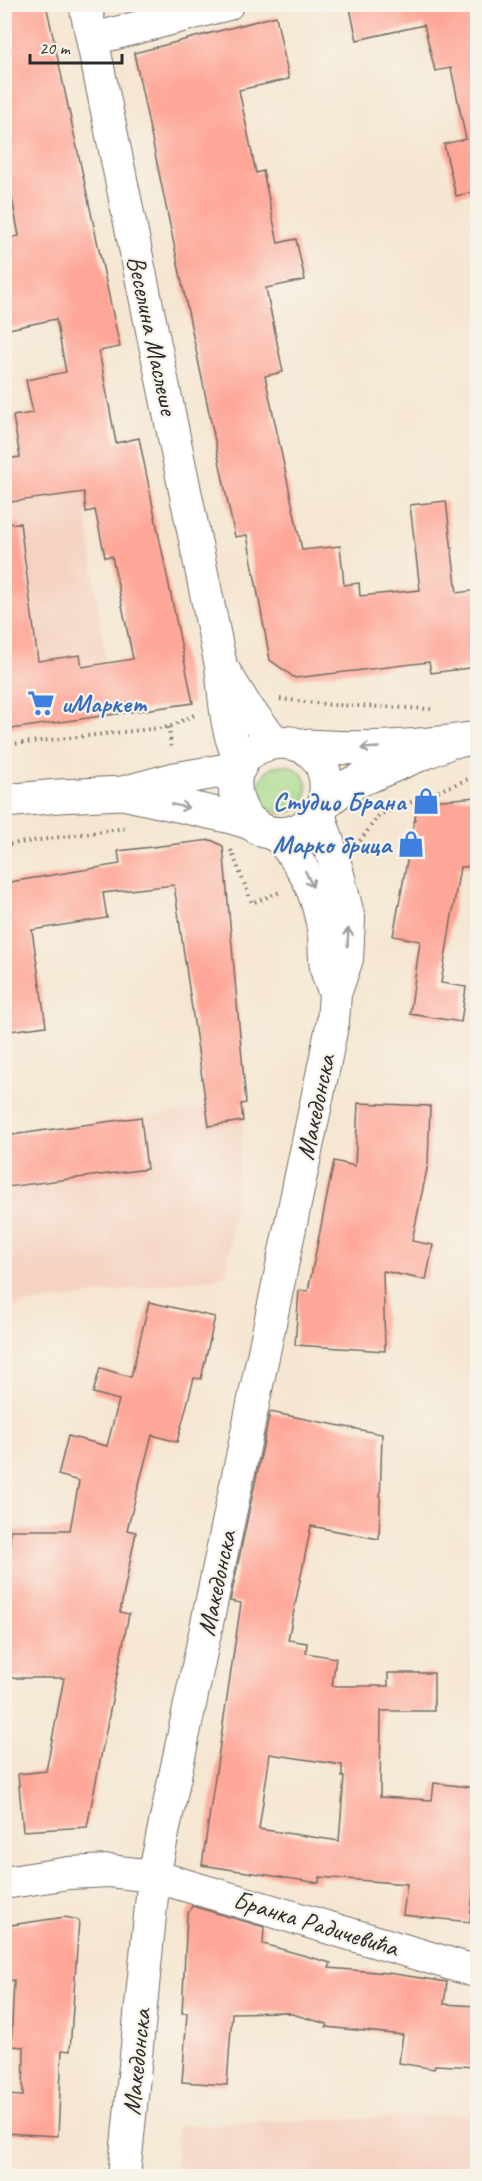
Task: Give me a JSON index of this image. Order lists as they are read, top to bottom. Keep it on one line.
{"streets":{"street":["Веселина Маслеше","Македонска","Бранка Радичевића"]},"crossings":[["Веселина Маслеше","Македонска"],["Македонска","Бранка Радичевића"]],"places":{"supermarket":["иМаркет"],"shop":["Студио Брана","Марко брица"]},"scale_bar":"20 m"}
